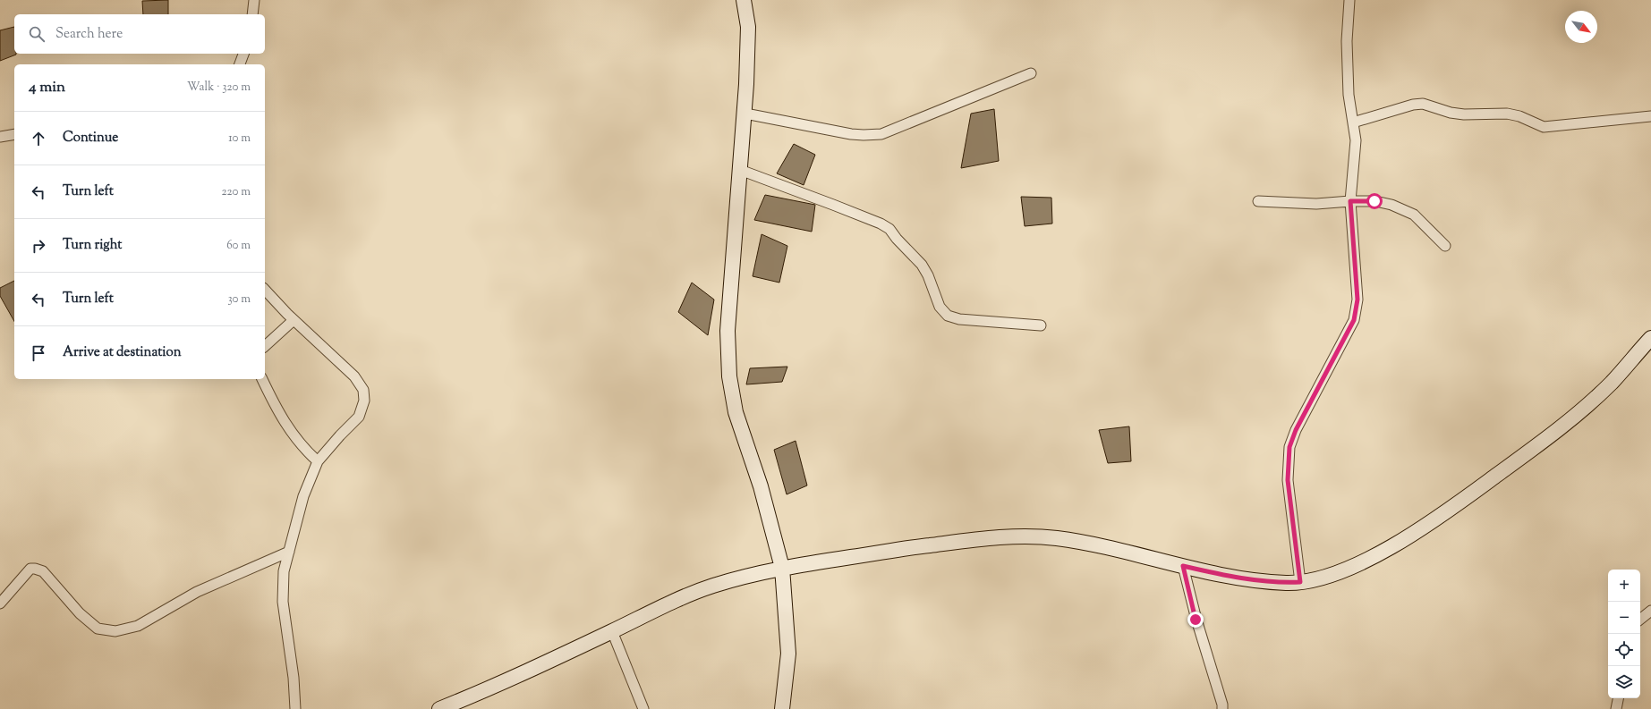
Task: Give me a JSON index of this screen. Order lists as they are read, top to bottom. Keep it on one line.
{"north":"bottom right","page":{"search":"Search here","heading":["4 min","Walk · 320 m"],"list":[["Continue","10 m"],["Turn left","220 m"],["Turn right","60 m"],["Turn left","30 m"],"Arrive at destination"],"map_buttons":["+","−"]}}
